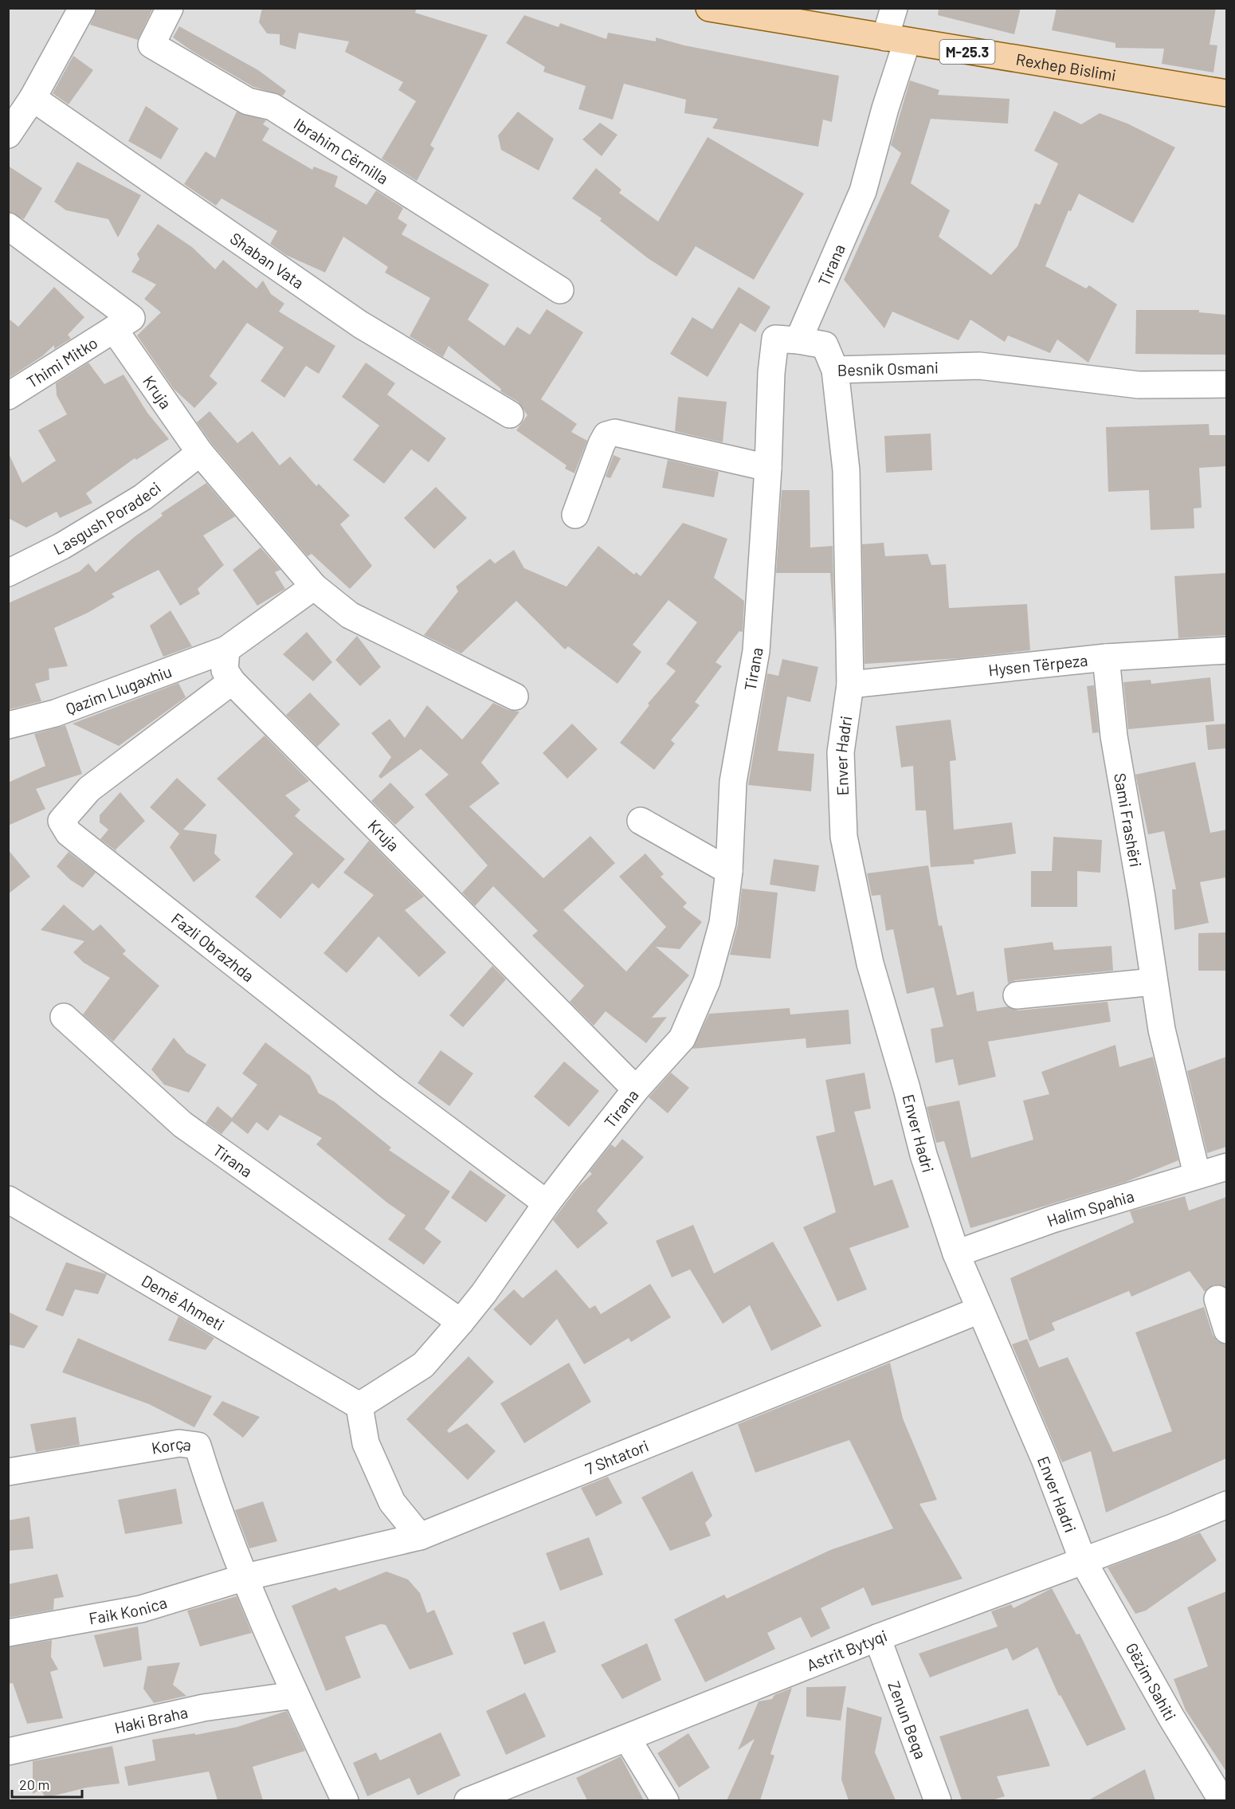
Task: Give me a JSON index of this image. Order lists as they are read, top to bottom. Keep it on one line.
{"streets":{"main road":["M-25.3","Rexhep Bislimi"],"street":["Ibrahim Cërnilla","Shaban Vata","Tirana","Thimi Mitko","Besnik Osmani","Kruja","Lasgush Poradeci","Hysen Tërpeza","Qazim Llugaxhiu","Enver Hadri","Sami Frashëri","Fazli Obrazhda","Halim Spahia","Demë Ahmeti","Korça","7 Shtatori","Faik Konica","Astrit Bytyqi","Gëzim Sahiti","Zenun Beqa","Haki Braha"]},"crossings":[["Rexhep Bislimi","Tirana"],["Tirana","Kruja"],["Tirana","Fazli Obrazhda"],["Tirana","Demë Ahmeti"],["Thimi Mitko","Kruja"],["Besnik Osmani","Hysen Tërpeza"],["Besnik Osmani","Enver Hadri"],["Kruja","Lasgush Poradeci"],["Kruja","Qazim Llugaxhiu"],["Kruja","Fazli Obrazhda"],["Hysen Tërpeza","Enver Hadri"],["Hysen Tërpeza","Sami Frashëri"],["Enver Hadri","Halim Spahia"],["Enver Hadri","7 Shtatori"],["Enver Hadri","Astrit Bytyqi"],["Enver Hadri","Gëzim Sahiti"],["Sami Frashëri","Halim Spahia"],["Korça","7 Shtatori"],["Korça","Faik Konica"],["7 Shtatori","Faik Konica"],["Astrit Bytyqi","Gëzim Sahiti"],["Astrit Bytyqi","Zenun Beqa"]],"scale_bar":"20 m"}
